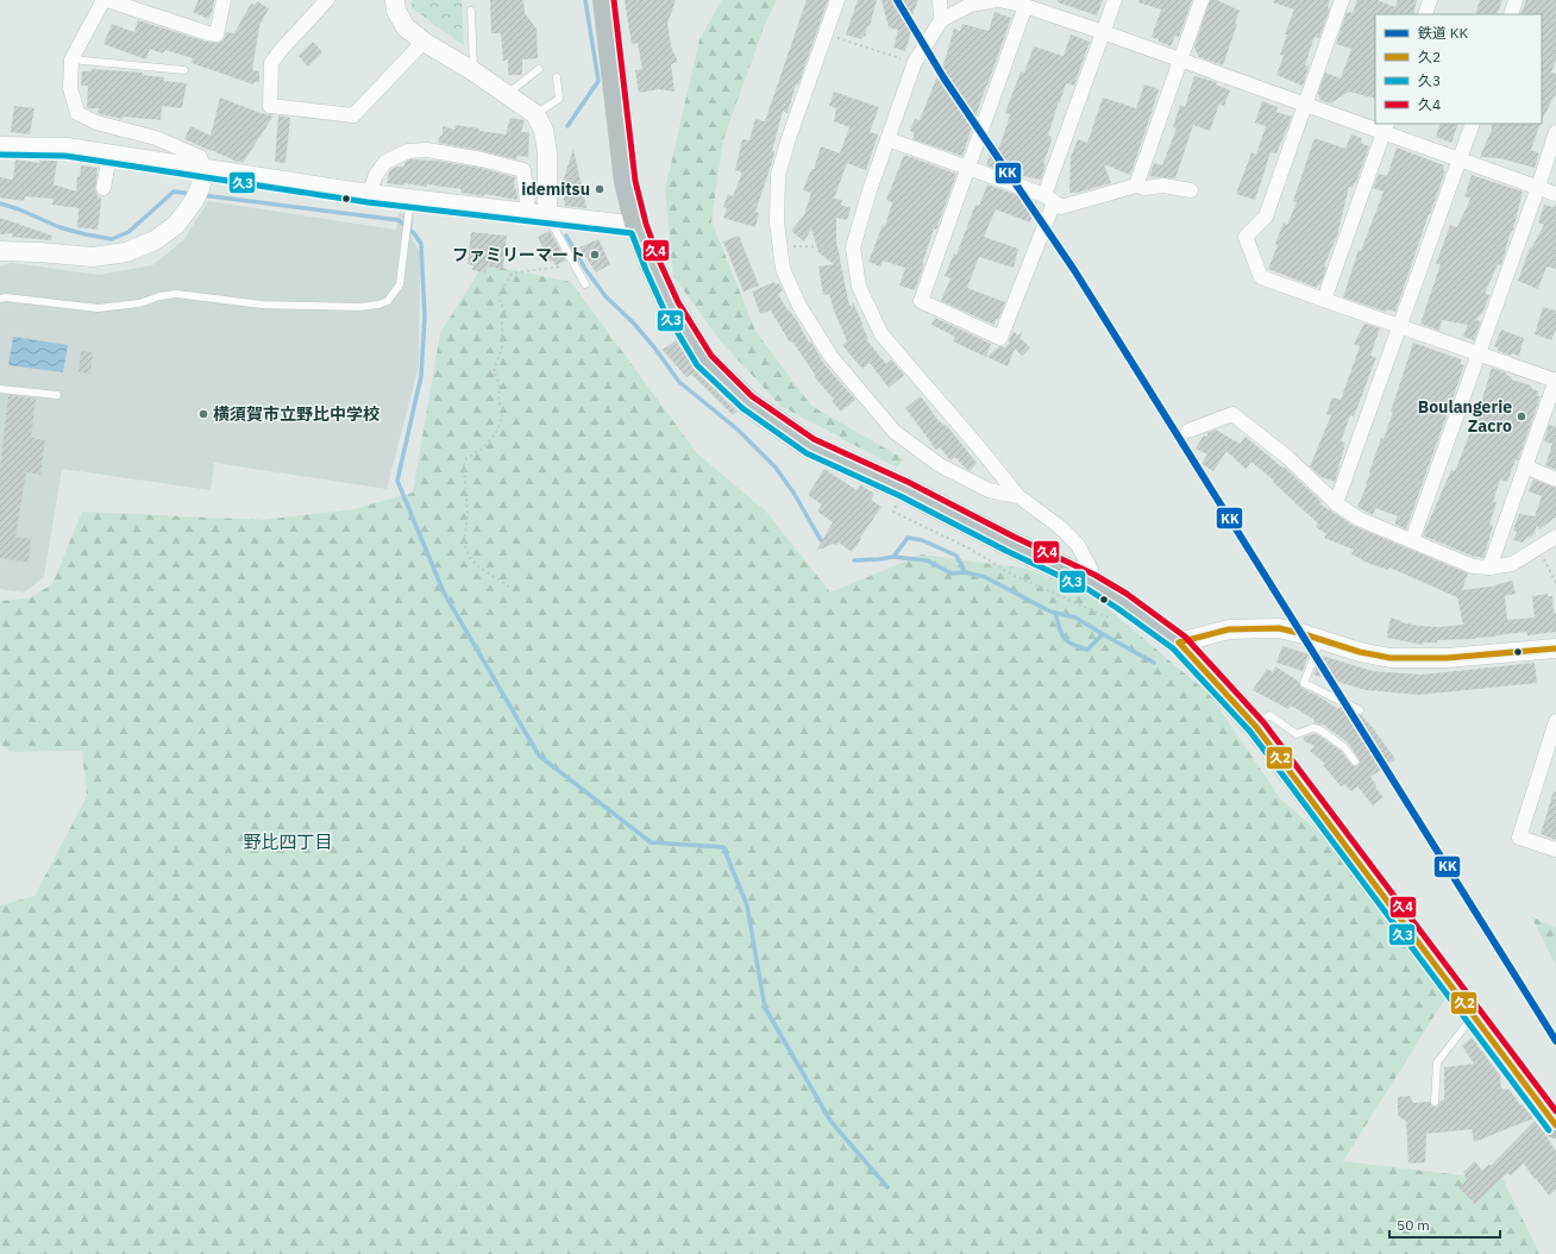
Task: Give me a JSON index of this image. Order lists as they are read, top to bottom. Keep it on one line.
{"districts":["野比四丁目"],"places":["idemitsu","ファミリーマート","横須賀市立野比中学校","Boulangerie Zacro"],"lines":["rail line KK","transit line 久4","transit line 久3","transit line 久2"],"legend":["鉄道 KK","久2","久3","久4"],"scale_bar":"50 m"}
